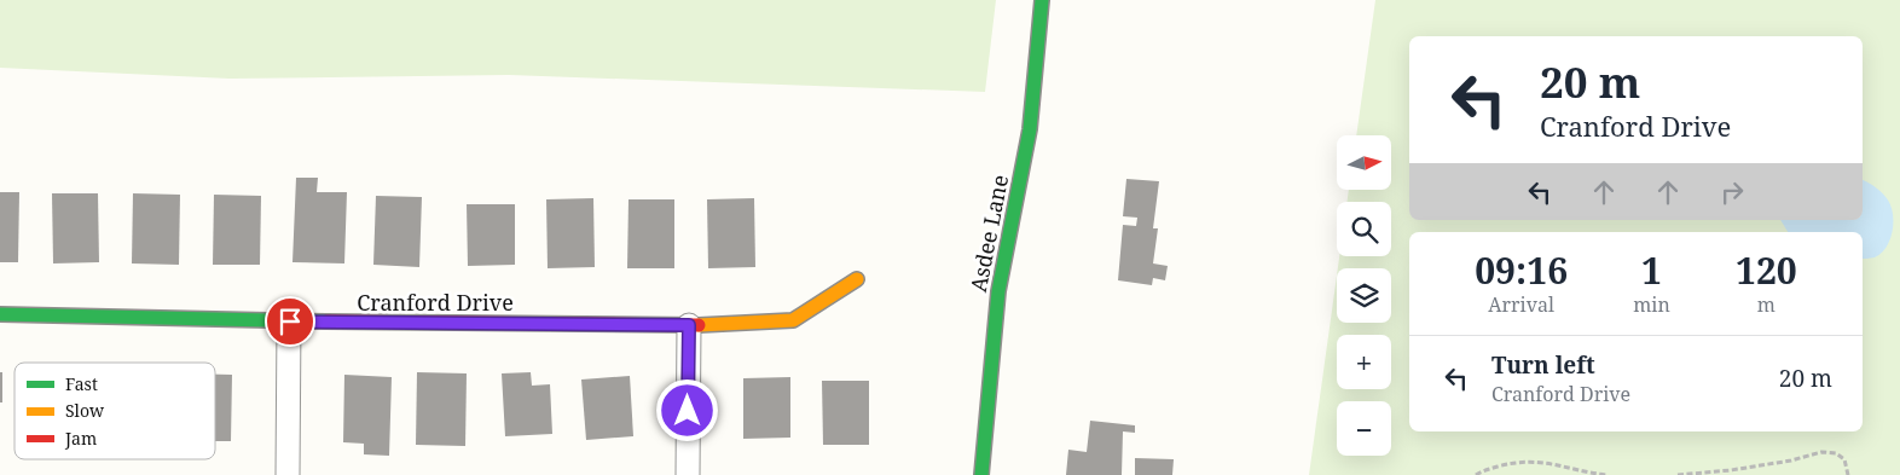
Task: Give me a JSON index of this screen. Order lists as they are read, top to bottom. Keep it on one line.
{"streets":{"street":["Asdee Lane","Cranford Drive"]},"legend":["Fast","Slow","Jam"],"north":"right","page":{"turn":["20 m","Cranford Drive"],"map_buttons":["+","−"],"eta":["09:16","Arrival","1","min","120","m"],"list":[{"name":"Turn left","note":"Cranford Drive","value":"20 m"}]}}
